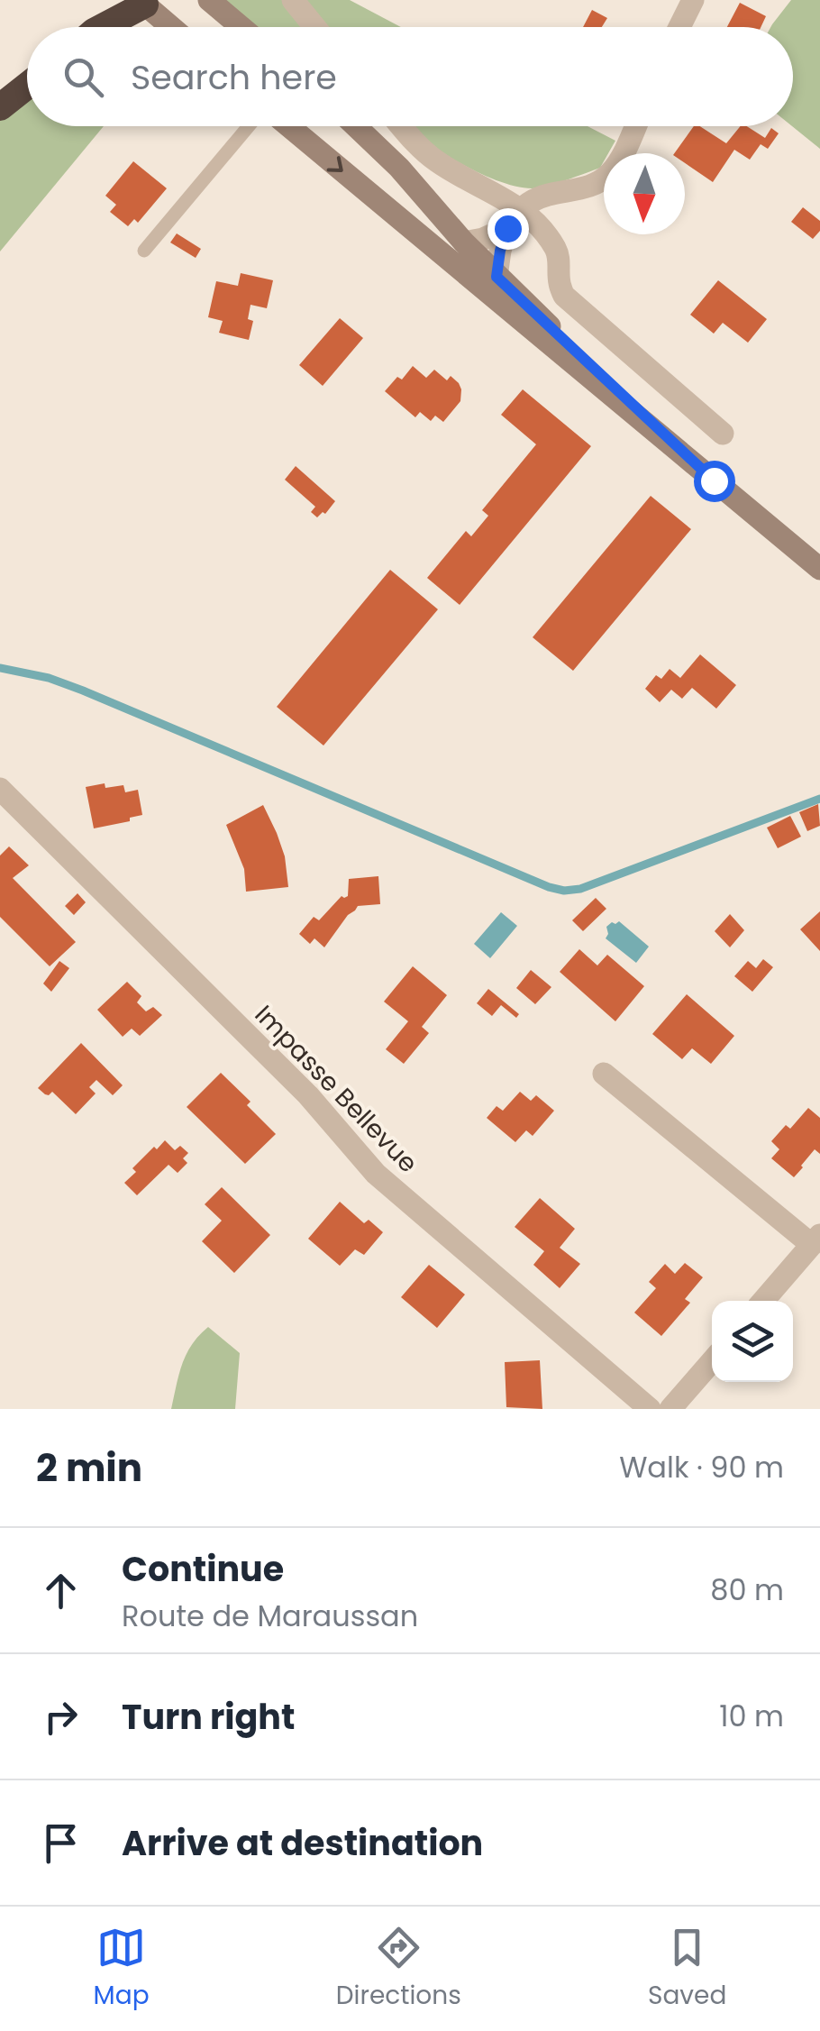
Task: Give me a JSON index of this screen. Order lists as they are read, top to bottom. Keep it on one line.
{"streets":{"street":["Impasse Bellevue"]},"north":"bottom","page":{"search":"Search here","heading":["2 min","Walk · 90 m"],"list":[["Continue","Route de Maraussan","80 m"],["Turn right","10 m"],"Arrive at destination"],"nav":["Map","Directions","Saved"]}}
